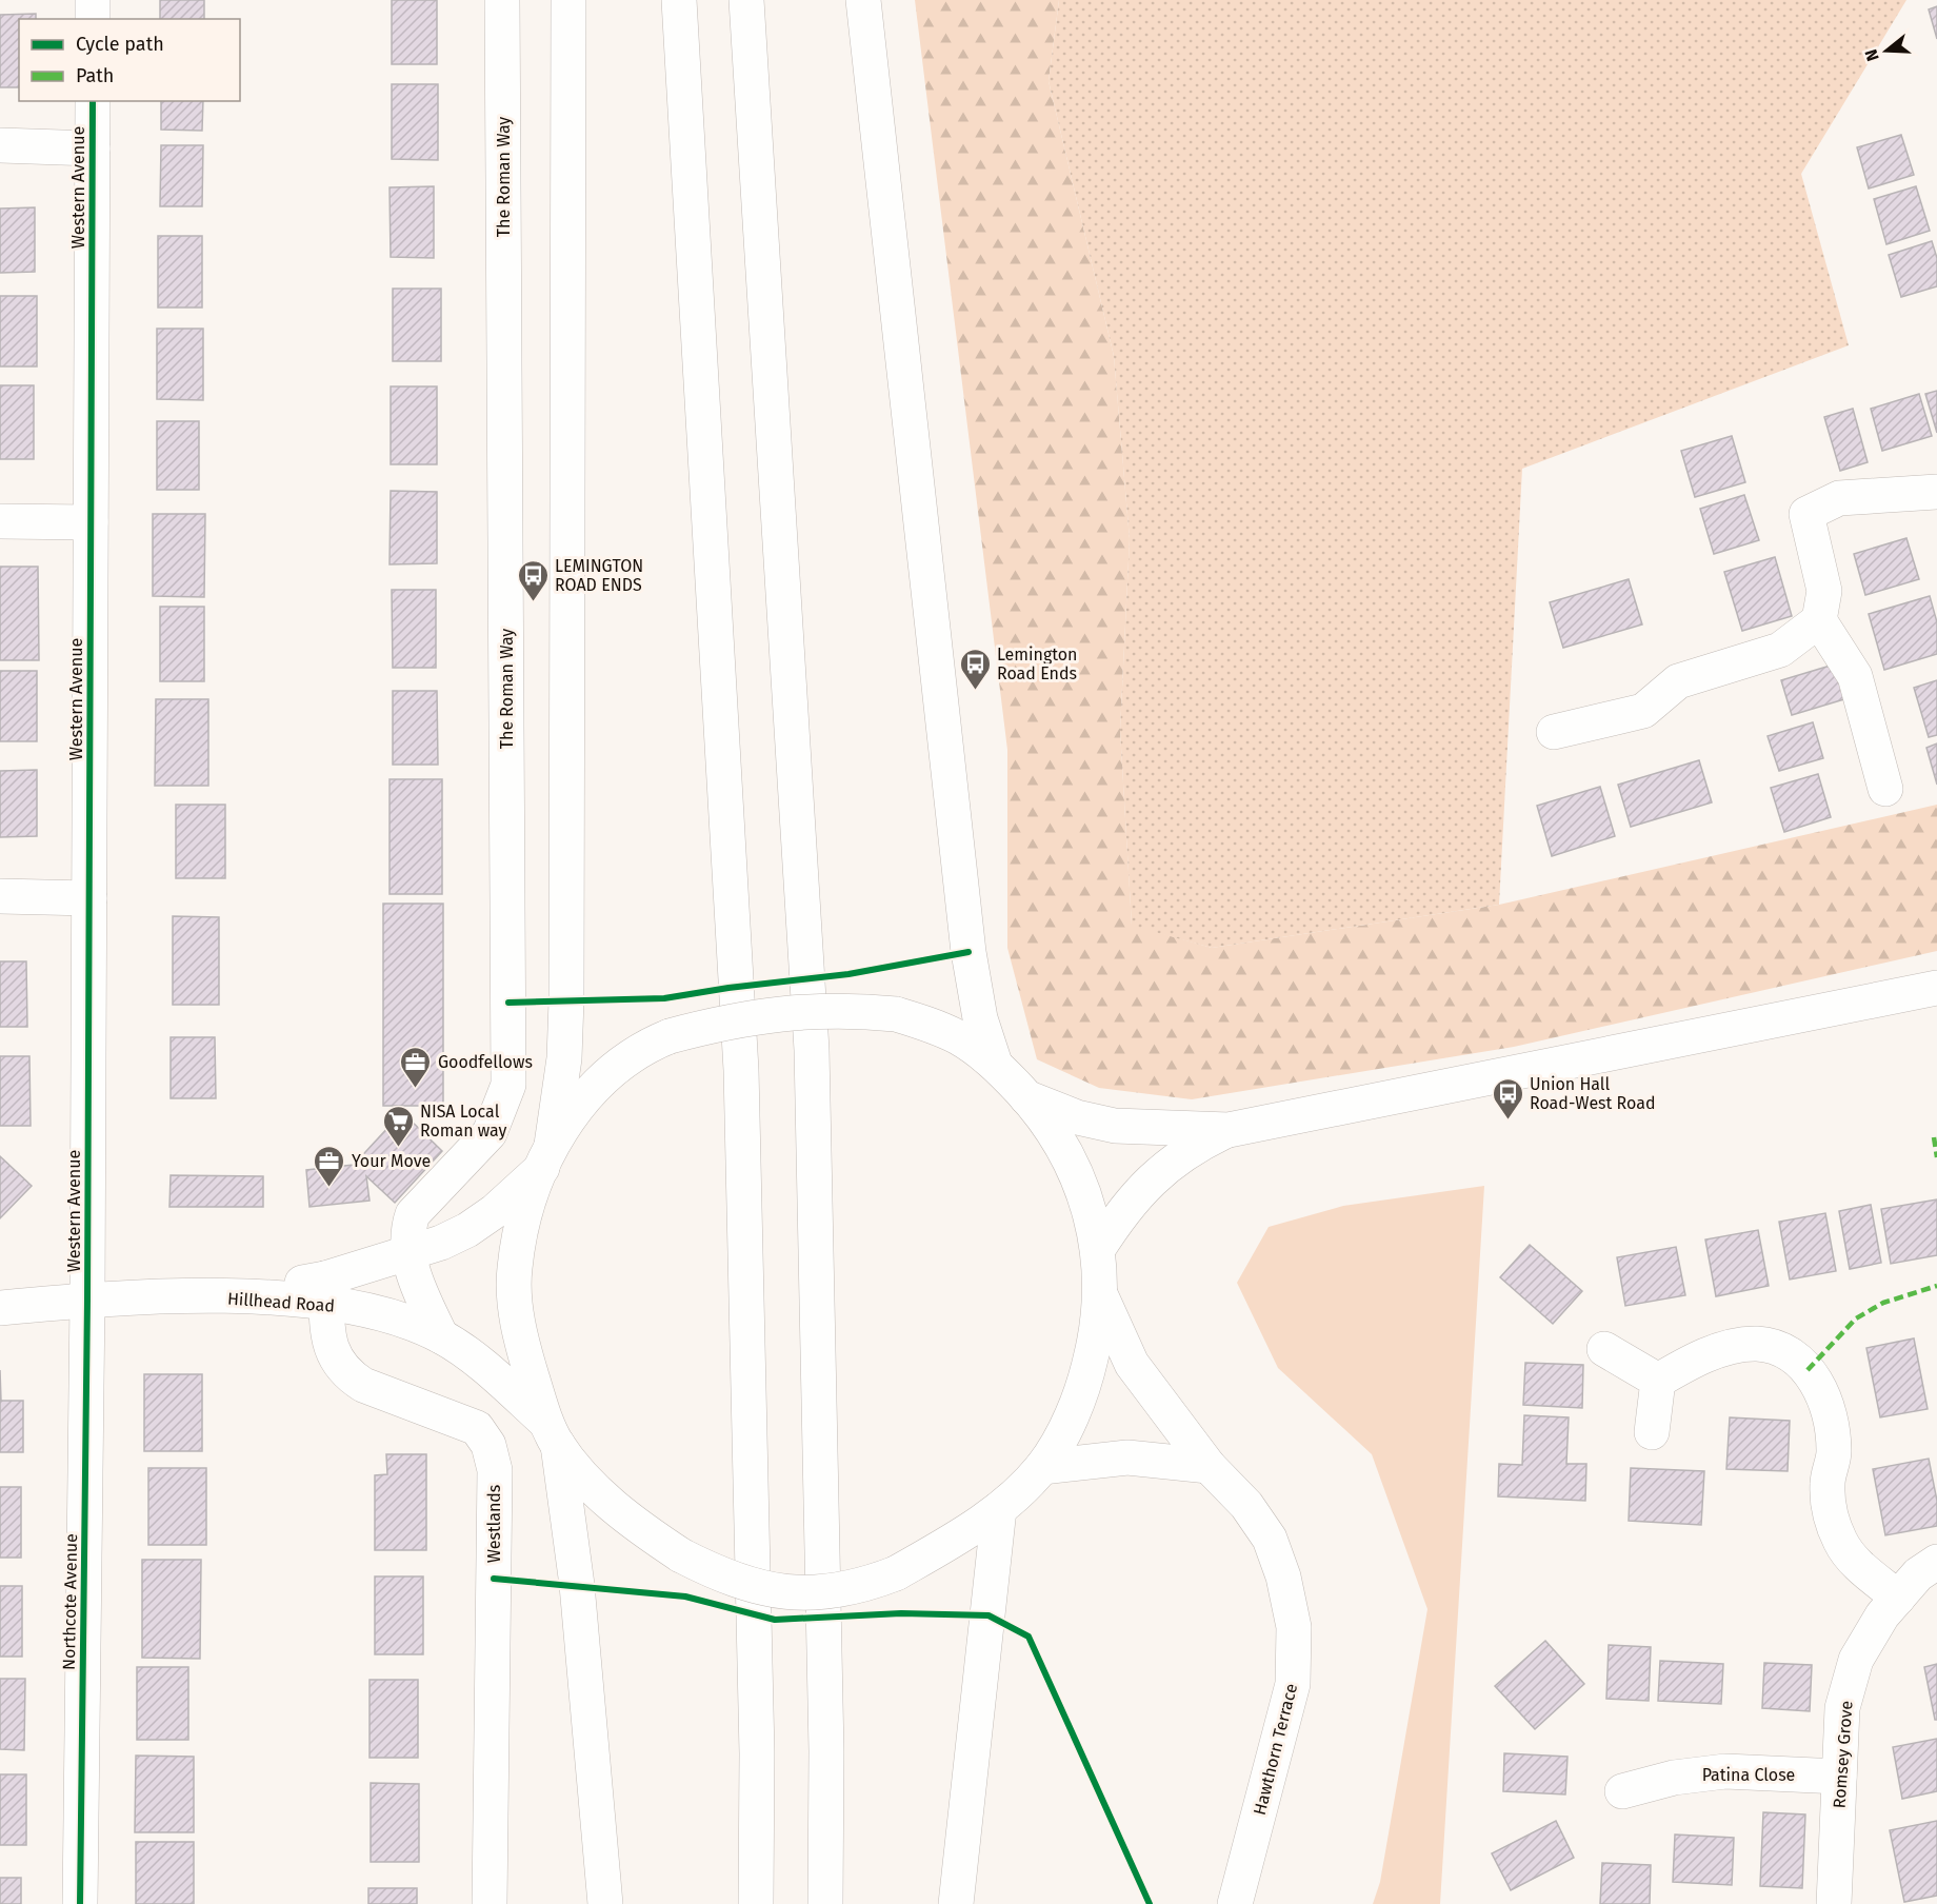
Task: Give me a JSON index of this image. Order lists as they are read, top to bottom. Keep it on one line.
{"streets":{"main road":["The Roman Way","Western Avenue","Hillhead Road","Westlands","Northcote Avenue","Hawthorn Terrace","Romsey Grove","Patina Close"]},"crossings":[["The Roman Way","Hillhead Road"],["Western Avenue","Hillhead Road"],["Western Avenue","Northcote Avenue"],["Hillhead Road","Westlands"],["Hillhead Road","Northcote Avenue"],["Romsey Grove","Patina Close"]],"places":{"bus stop":["LEMINGTON ROAD ENDS","Lemington Road Ends","Union Hall Road-West Road"],"office":["Goodfellows","Your Move"],"supermarket":["NISA Local Roman way"]},"legend":["Cycle path","Path"],"north":"left"}
